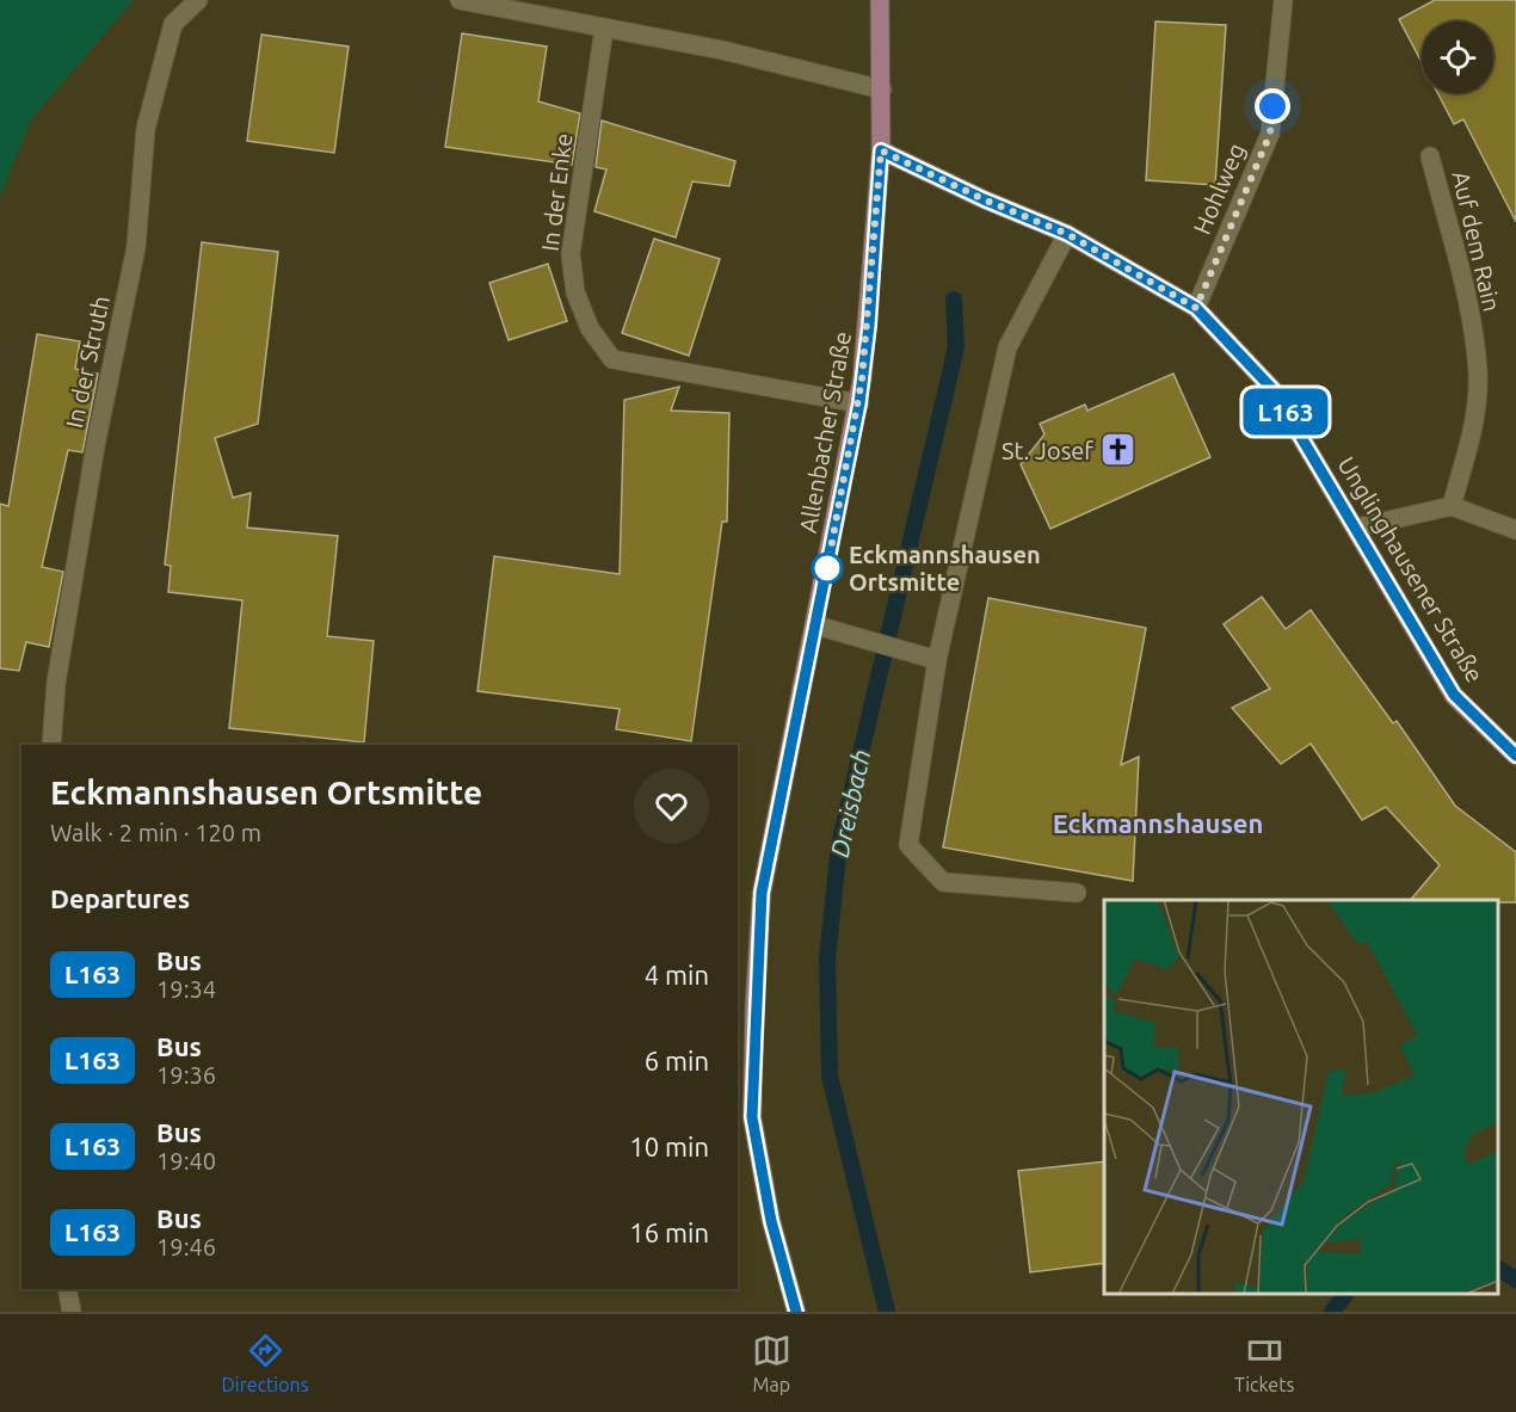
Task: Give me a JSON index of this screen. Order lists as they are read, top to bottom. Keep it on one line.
{"streets":{"main road":["Allenbacher Straße","Unglinghausener Straße"],"street":["Hohlweg","In der Enke","Auf dem Rain","In der Struth"]},"crossings":[["Hohlweg","Unglinghausener Straße"],["In der Enke","Allenbacher Straße"],["Allenbacher Straße","Unglinghausener Straße"]],"districts":["Eckmannshausen"],"water":["Dreisbach"],"places":{"church":["St. Josef"],"other":["Eckmannshausen Ortsmitte"]},"lines":["bus line L163"],"page":{"on_map":"L163","heading":[["Eckmannshausen Ortsmitte","Walk · 2 min · 120 m"],"Departures"],"list":[{"mark":"L163","name":"Bus","note":"19:34","value":"4 min"},{"mark":"L163","name":"Bus","note":"19:36","value":"6 min"},{"mark":"L163","name":"Bus","note":"19:40","value":"10 min"},{"mark":"L163","name":"Bus","note":"19:46","value":"16 min"}],"tabs":["Directions","Map","Tickets"]}}
